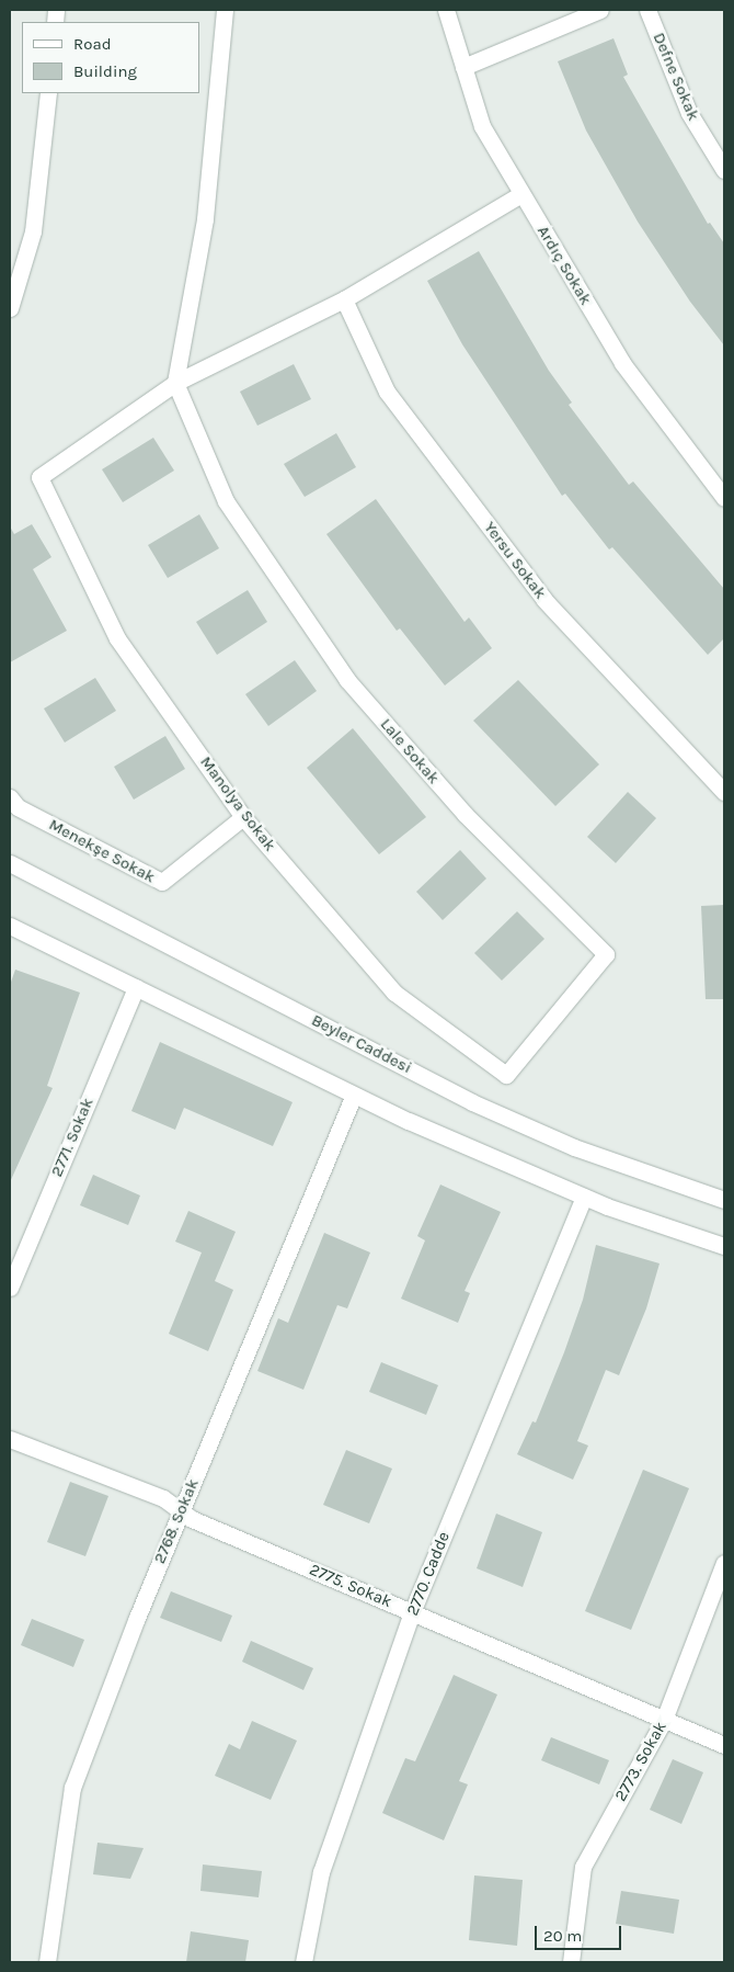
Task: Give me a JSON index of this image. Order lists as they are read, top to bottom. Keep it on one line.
{"streets":{"street":["Defne Sokak","Ardıç Sokak","Yersu Sokak","Lale Sokak","Manolya Sokak","Menekşe Sokak","Beyler Caddesi","2771. Sokak","2768. Sokak","2770. Cadde","2775. Sokak","2773. Sokak"]},"crossings":[["Lale Sokak","Manolya Sokak"],["Manolya Sokak","Menekşe Sokak"],["2768. Sokak","2775. Sokak"],["2770. Cadde","2775. Sokak"],["2775. Sokak","2773. Sokak"]],"legend":["Road","Building"],"scale_bar":"20 m"}
